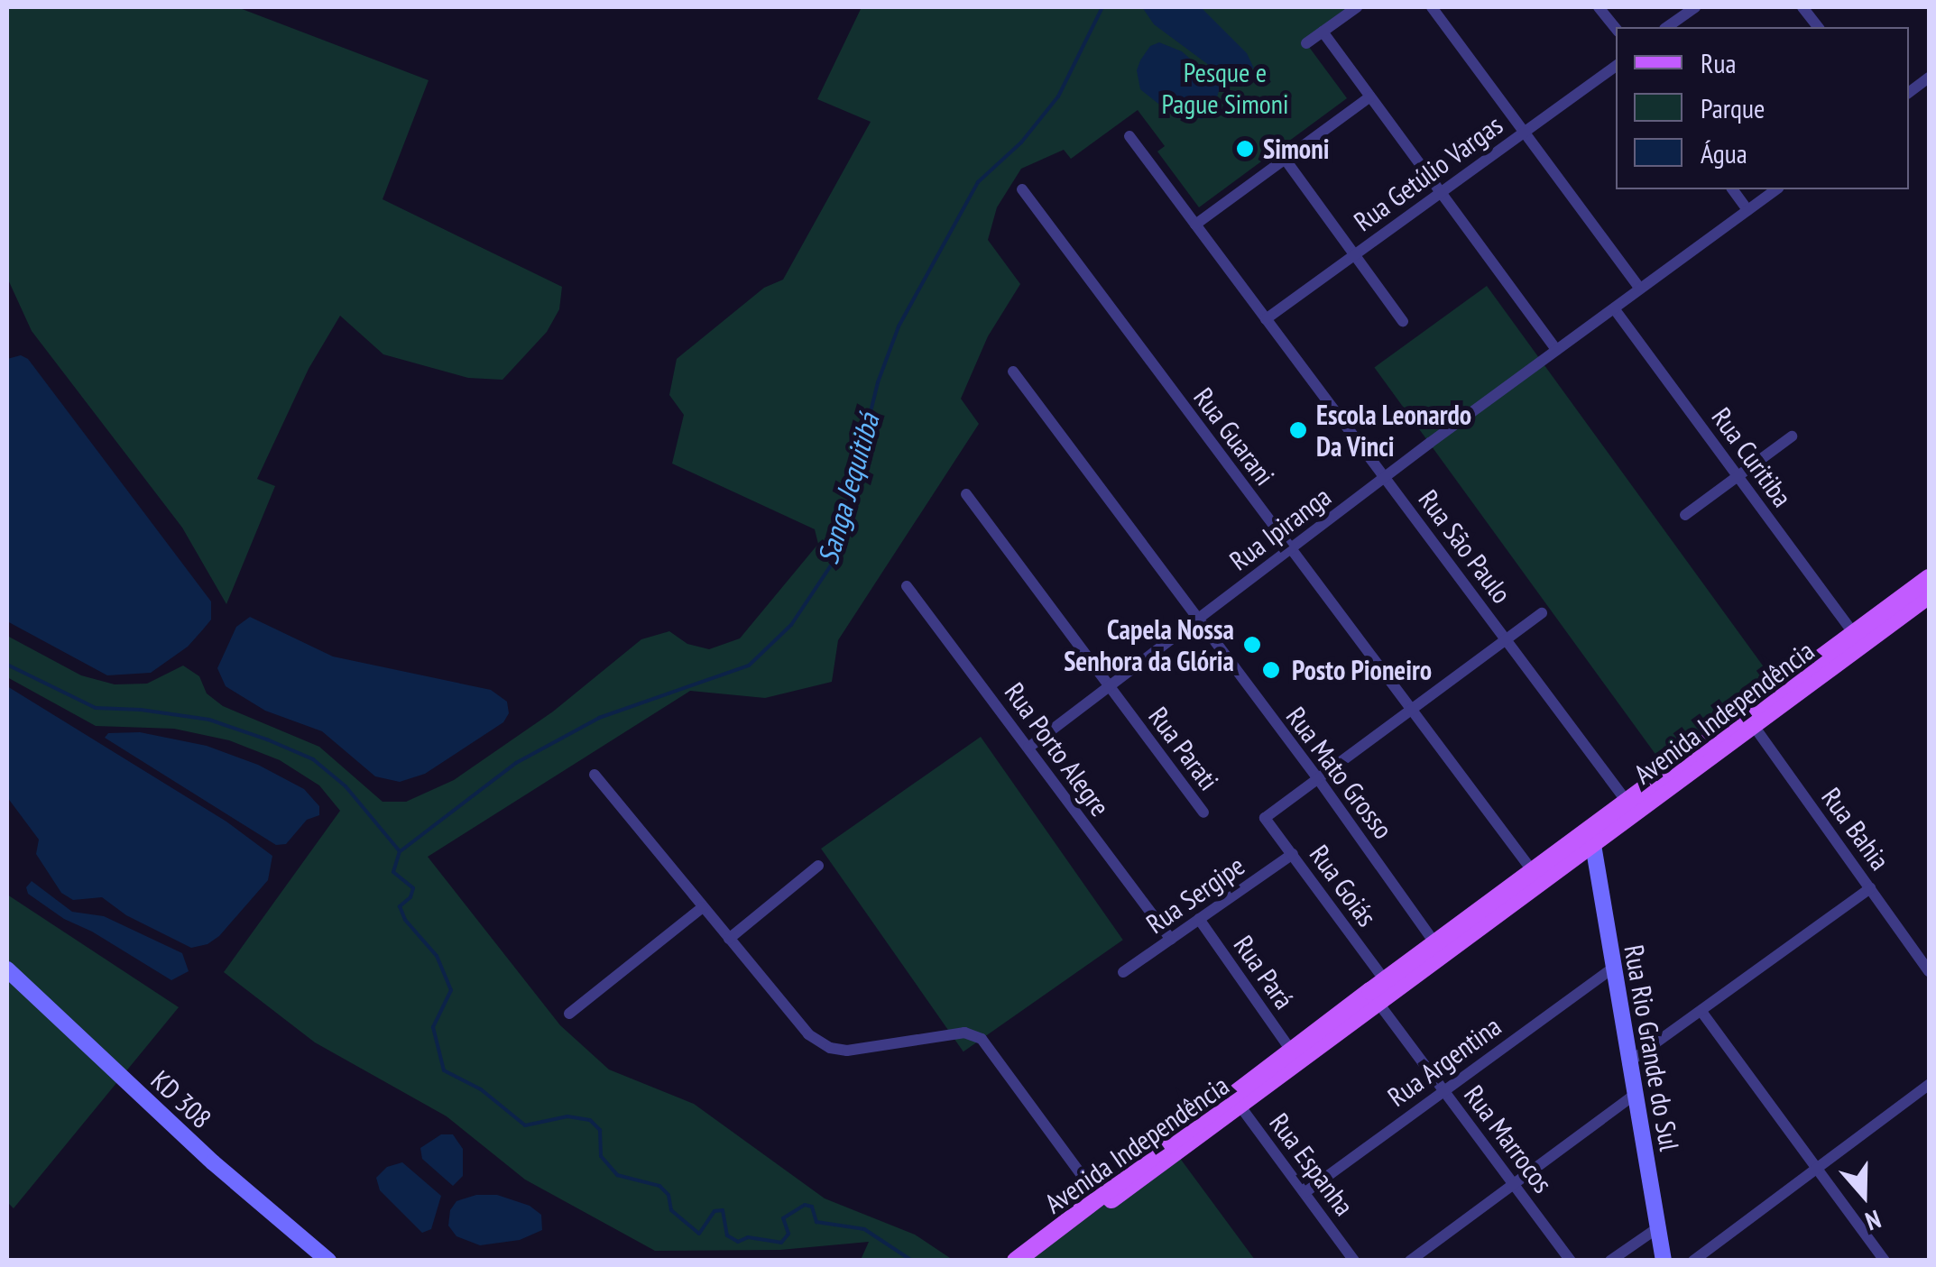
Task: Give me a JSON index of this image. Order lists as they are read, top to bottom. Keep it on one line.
{"streets":{"main road":["Avenida Independência"],"street":["Rua Getúlio Vargas","Rua Guarani","Rua Curitiba","Rua Ipiranga","Rua São Paulo","Rua Parati","Rua Porto Alegre","Rua Mato Grosso","Rua Bahia","Rua Goiás","Rua Sergipe","Rua Pará","Rua Rio Grande do Sul","Rua Argentina","KD 308","Rua Marrocos","Rua Espanha"]},"crossings":[["Rua Getúlio Vargas","Rua São Paulo"],["Rua Guarani","Rua Ipiranga"],["Rua Guarani","Avenida Independência"],["Rua Curitiba","Rua Ipiranga"],["Rua Curitiba","Avenida Independência"],["Rua Ipiranga","Rua São Paulo"],["Rua Ipiranga","Rua Parati"],["Rua Ipiranga","Rua Porto Alegre"],["Rua Ipiranga","Rua Mato Grosso"],["Rua São Paulo","Avenida Independência"],["Avenida Independência","Rua Mato Grosso"],["Avenida Independência","Rua Bahia"],["Avenida Independência","Rua Goiás"],["Avenida Independência","Rua Pará"],["Avenida Independência","Rua Rio Grande do Sul"],["Avenida Independência","Rua Marrocos"],["Avenida Independência","Rua Espanha"],["Rua Porto Alegre","Rua Sergipe"],["Rua Mato Grosso","Rua Goiás"],["Rua Goiás","Rua Sergipe"],["Rua Goiás","Rua Marrocos"],["Rua Sergipe","Rua Pará"],["Rua Rio Grande do Sul","Rua Argentina"],["Rua Argentina","Rua Marrocos"],["Rua Argentina","Rua Espanha"]],"water":["Sanga Jequitibá"],"parks":["Pesque e Pague Simoni"],"places":["Simoni","Escola Leonardo Da Vinci","Capela Nossa Senhora da Glória","Posto Pioneiro"],"legend":["Rua","Parque","Água"],"north":"bottom"}
